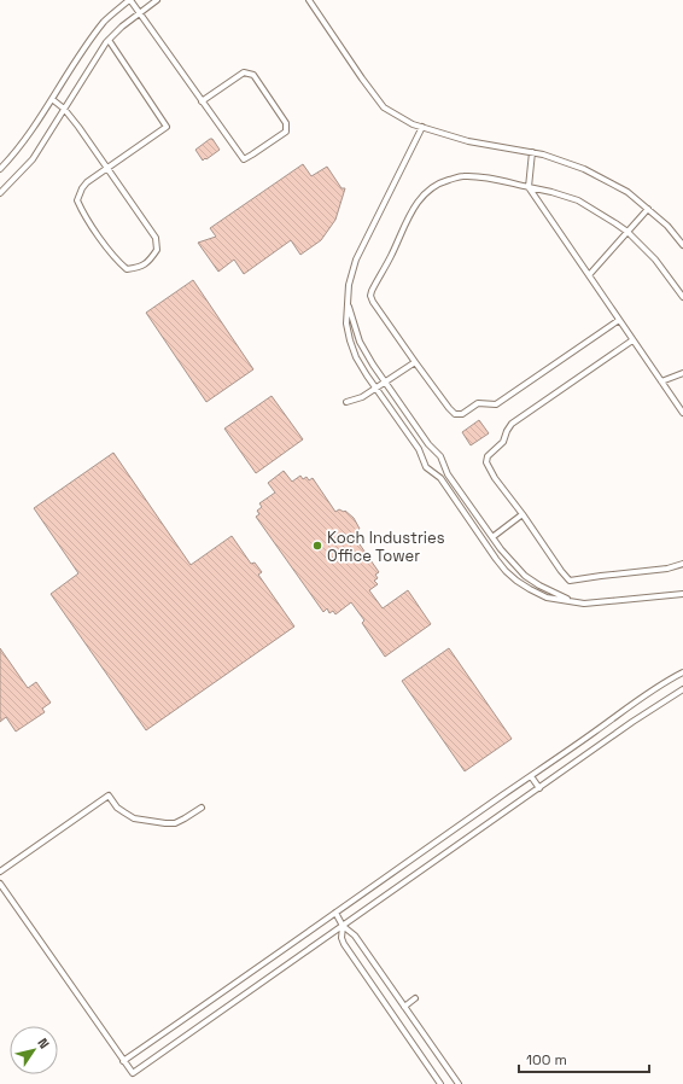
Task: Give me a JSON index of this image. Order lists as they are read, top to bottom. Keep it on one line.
{"places":["Koch Industries Office Tower"],"scale_bar":"100 m","north":"top right"}
